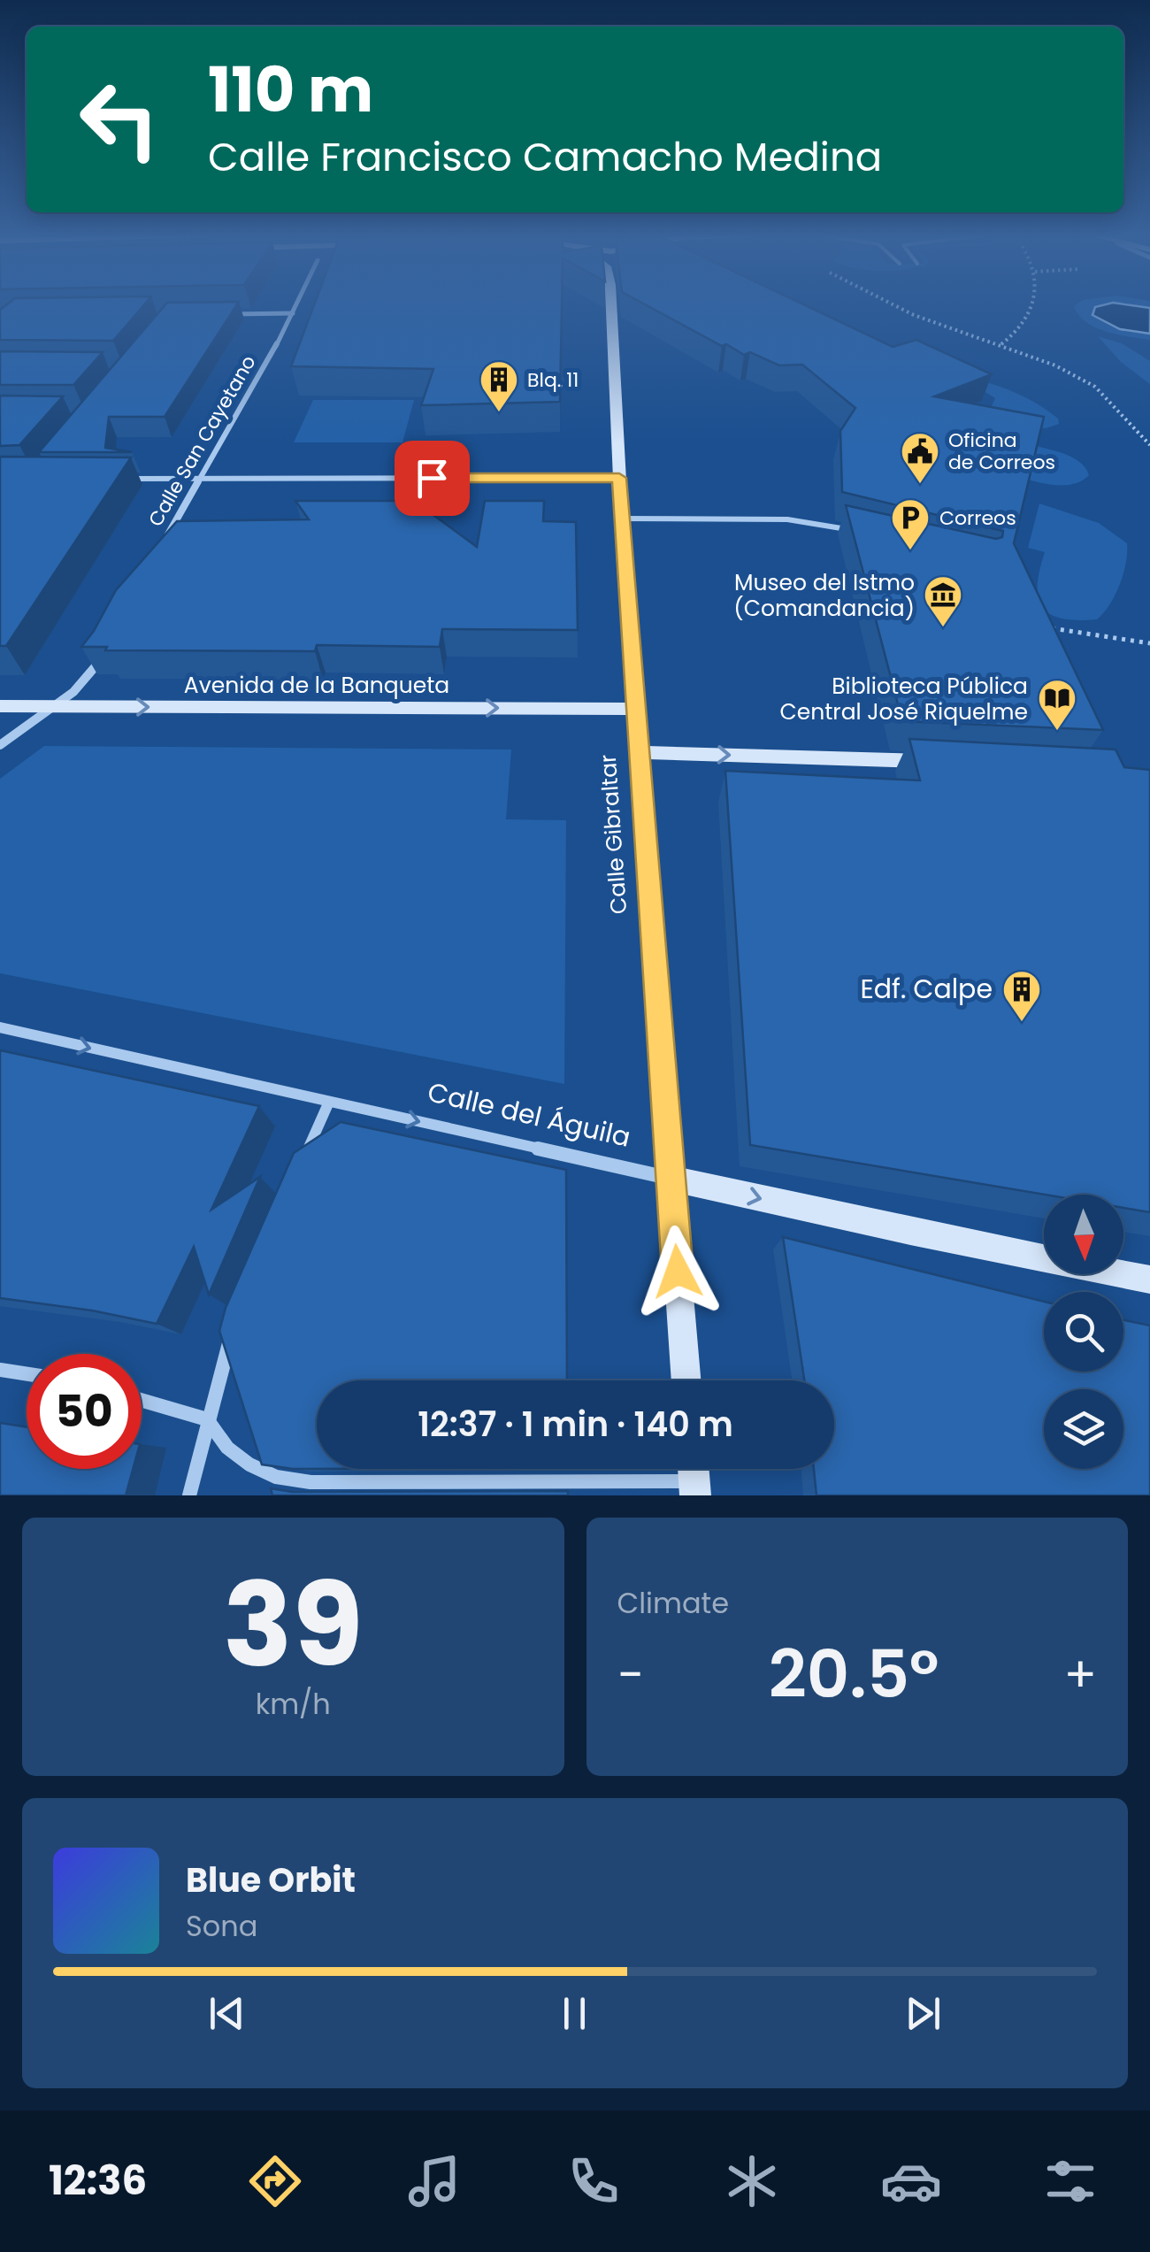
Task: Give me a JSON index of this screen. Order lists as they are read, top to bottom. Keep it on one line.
{"streets":{"main road":["Avenida de la Banqueta","Calle Gibraltar","Calle del Águila"],"street":["Calle San Cayetano"]},"crossings":[["Avenida de la Banqueta","Calle Gibraltar"],["Calle Gibraltar","Calle del Águila"]],"one_way":["Avenida de la Banqueta","Calle del Águila"],"places":{"building":["Blq. 11","Edf. Calpe"],"public building":["Oficina de Correos"],"parking":["Correos"],"museum":["Museo del Istmo (Comandancia)"],"library":["Biblioteca Pública Central José Riquelme"]},"north":"bottom","page":{"turn":["110 m","Calle Francisco Camacho Medina"],"limit":"50","trip":"12:37 · 1 min · 140 m","tile":[["39","km/h"],"Climate"],"heat":["−","20.5°","+"],"song":["Blue Orbit","Sona"],"tabs":"12:36"}}
